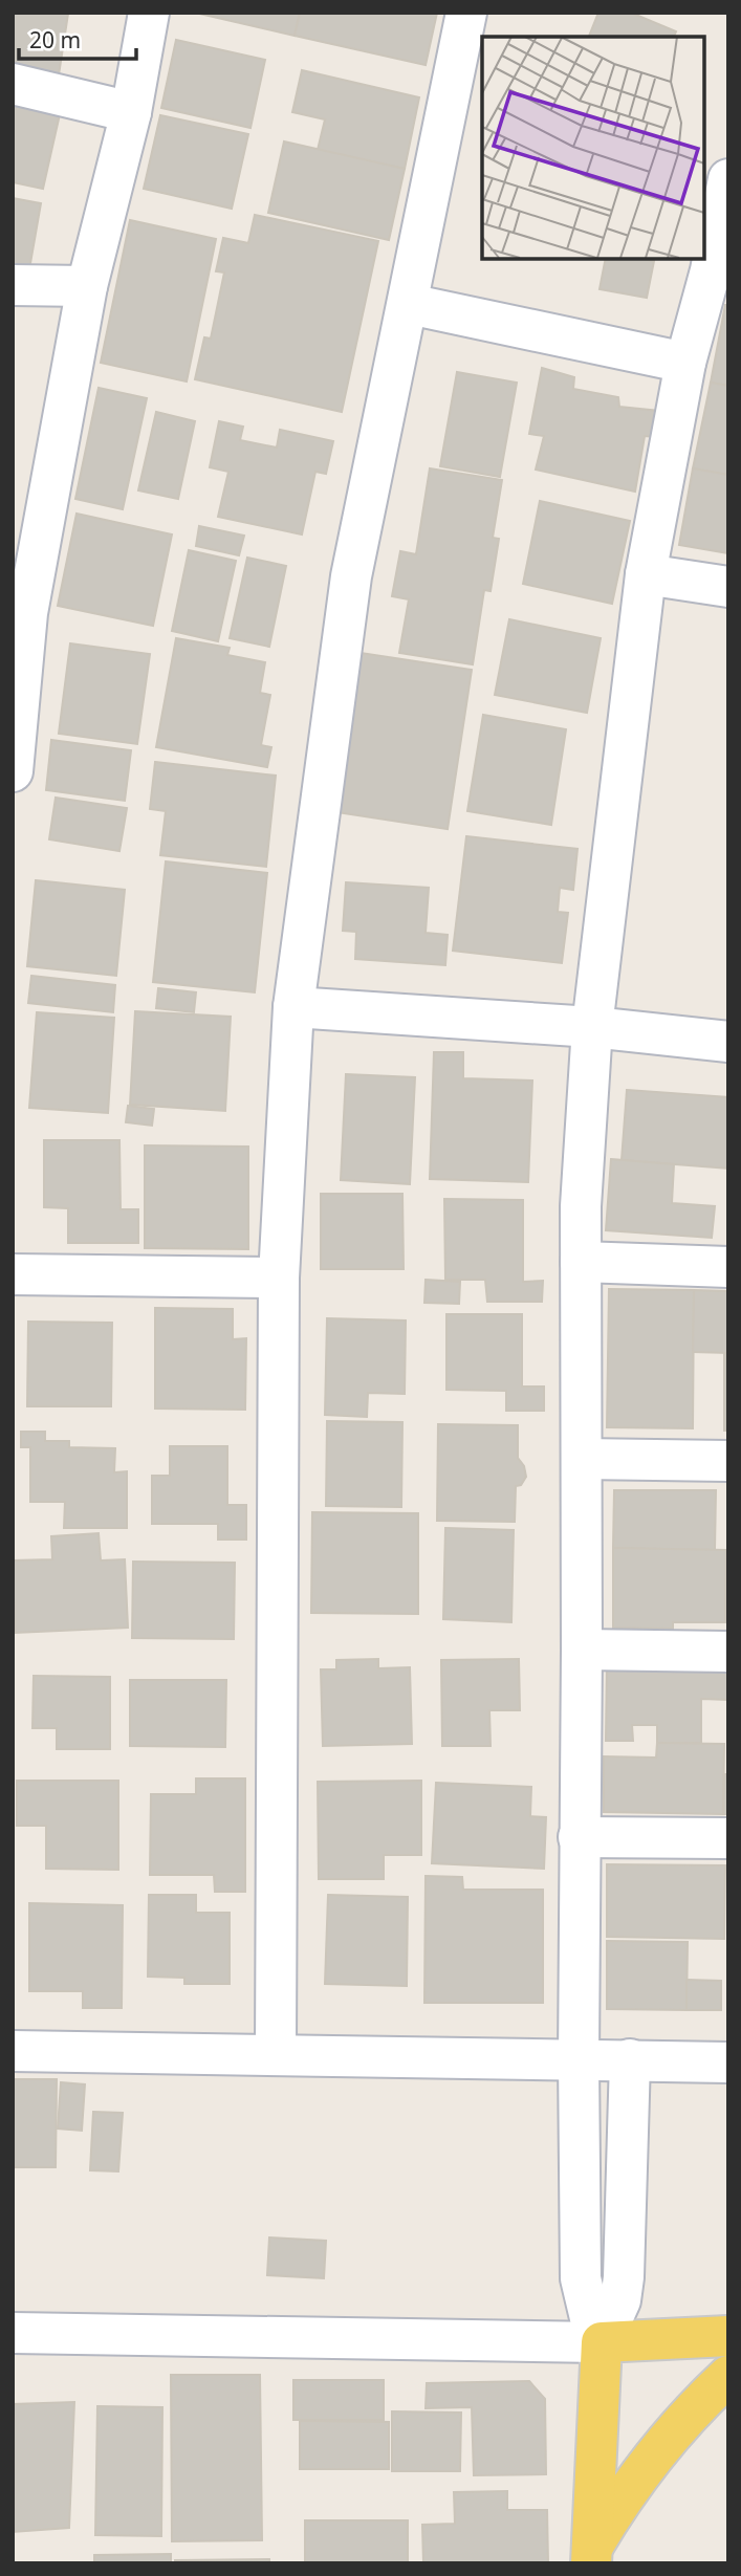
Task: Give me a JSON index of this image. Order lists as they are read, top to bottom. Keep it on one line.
{"scale_bar":"20 m"}
